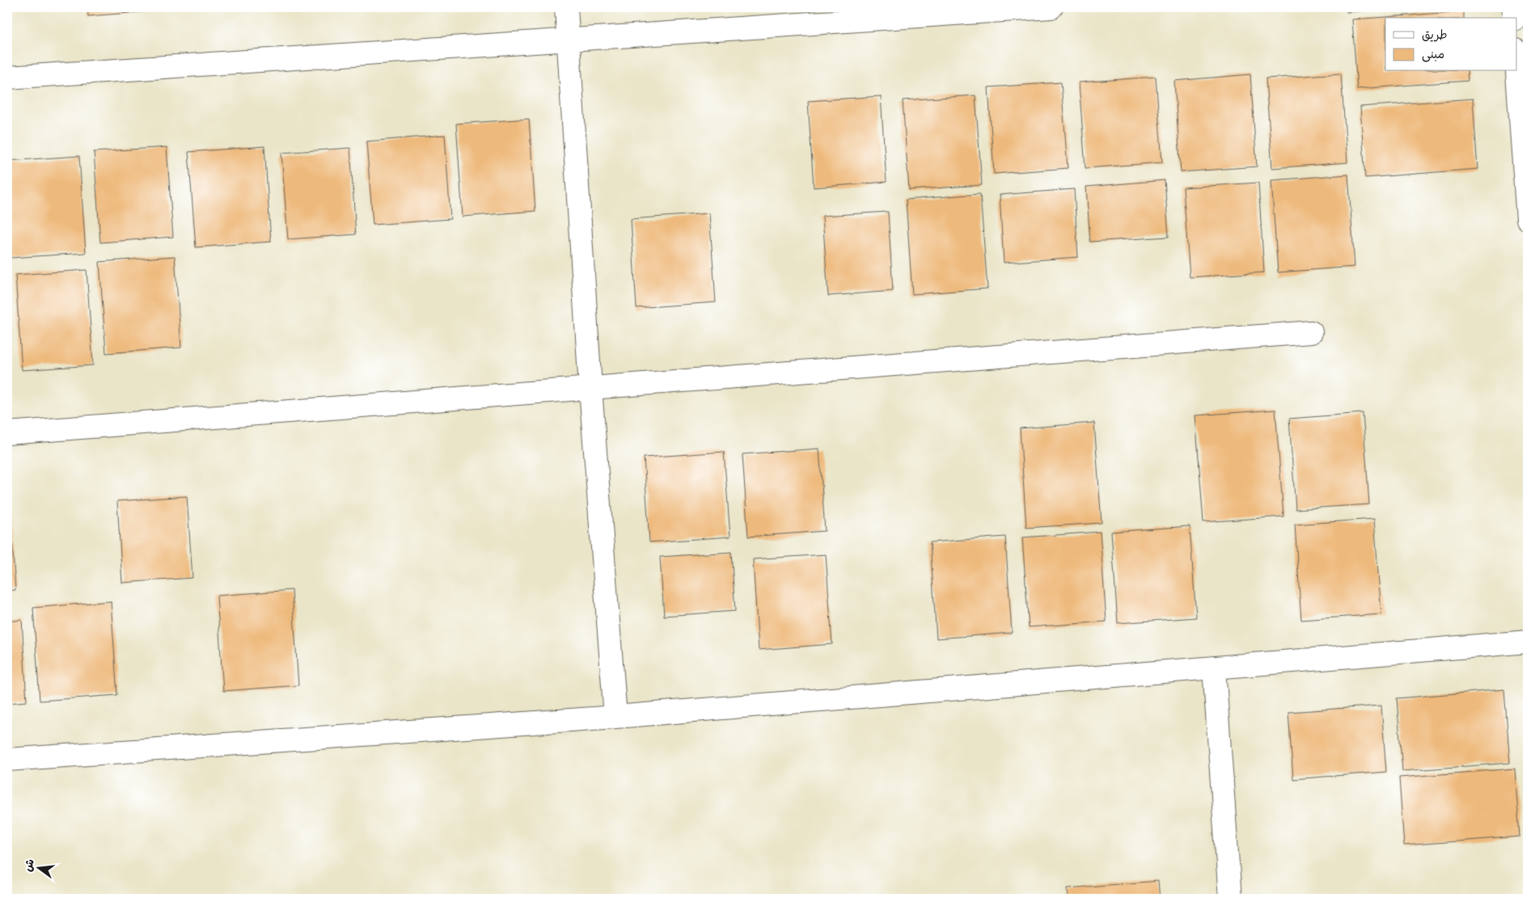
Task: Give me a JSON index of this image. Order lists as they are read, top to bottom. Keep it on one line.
{"legend":["طريق","مبنى"],"north":"left"}
